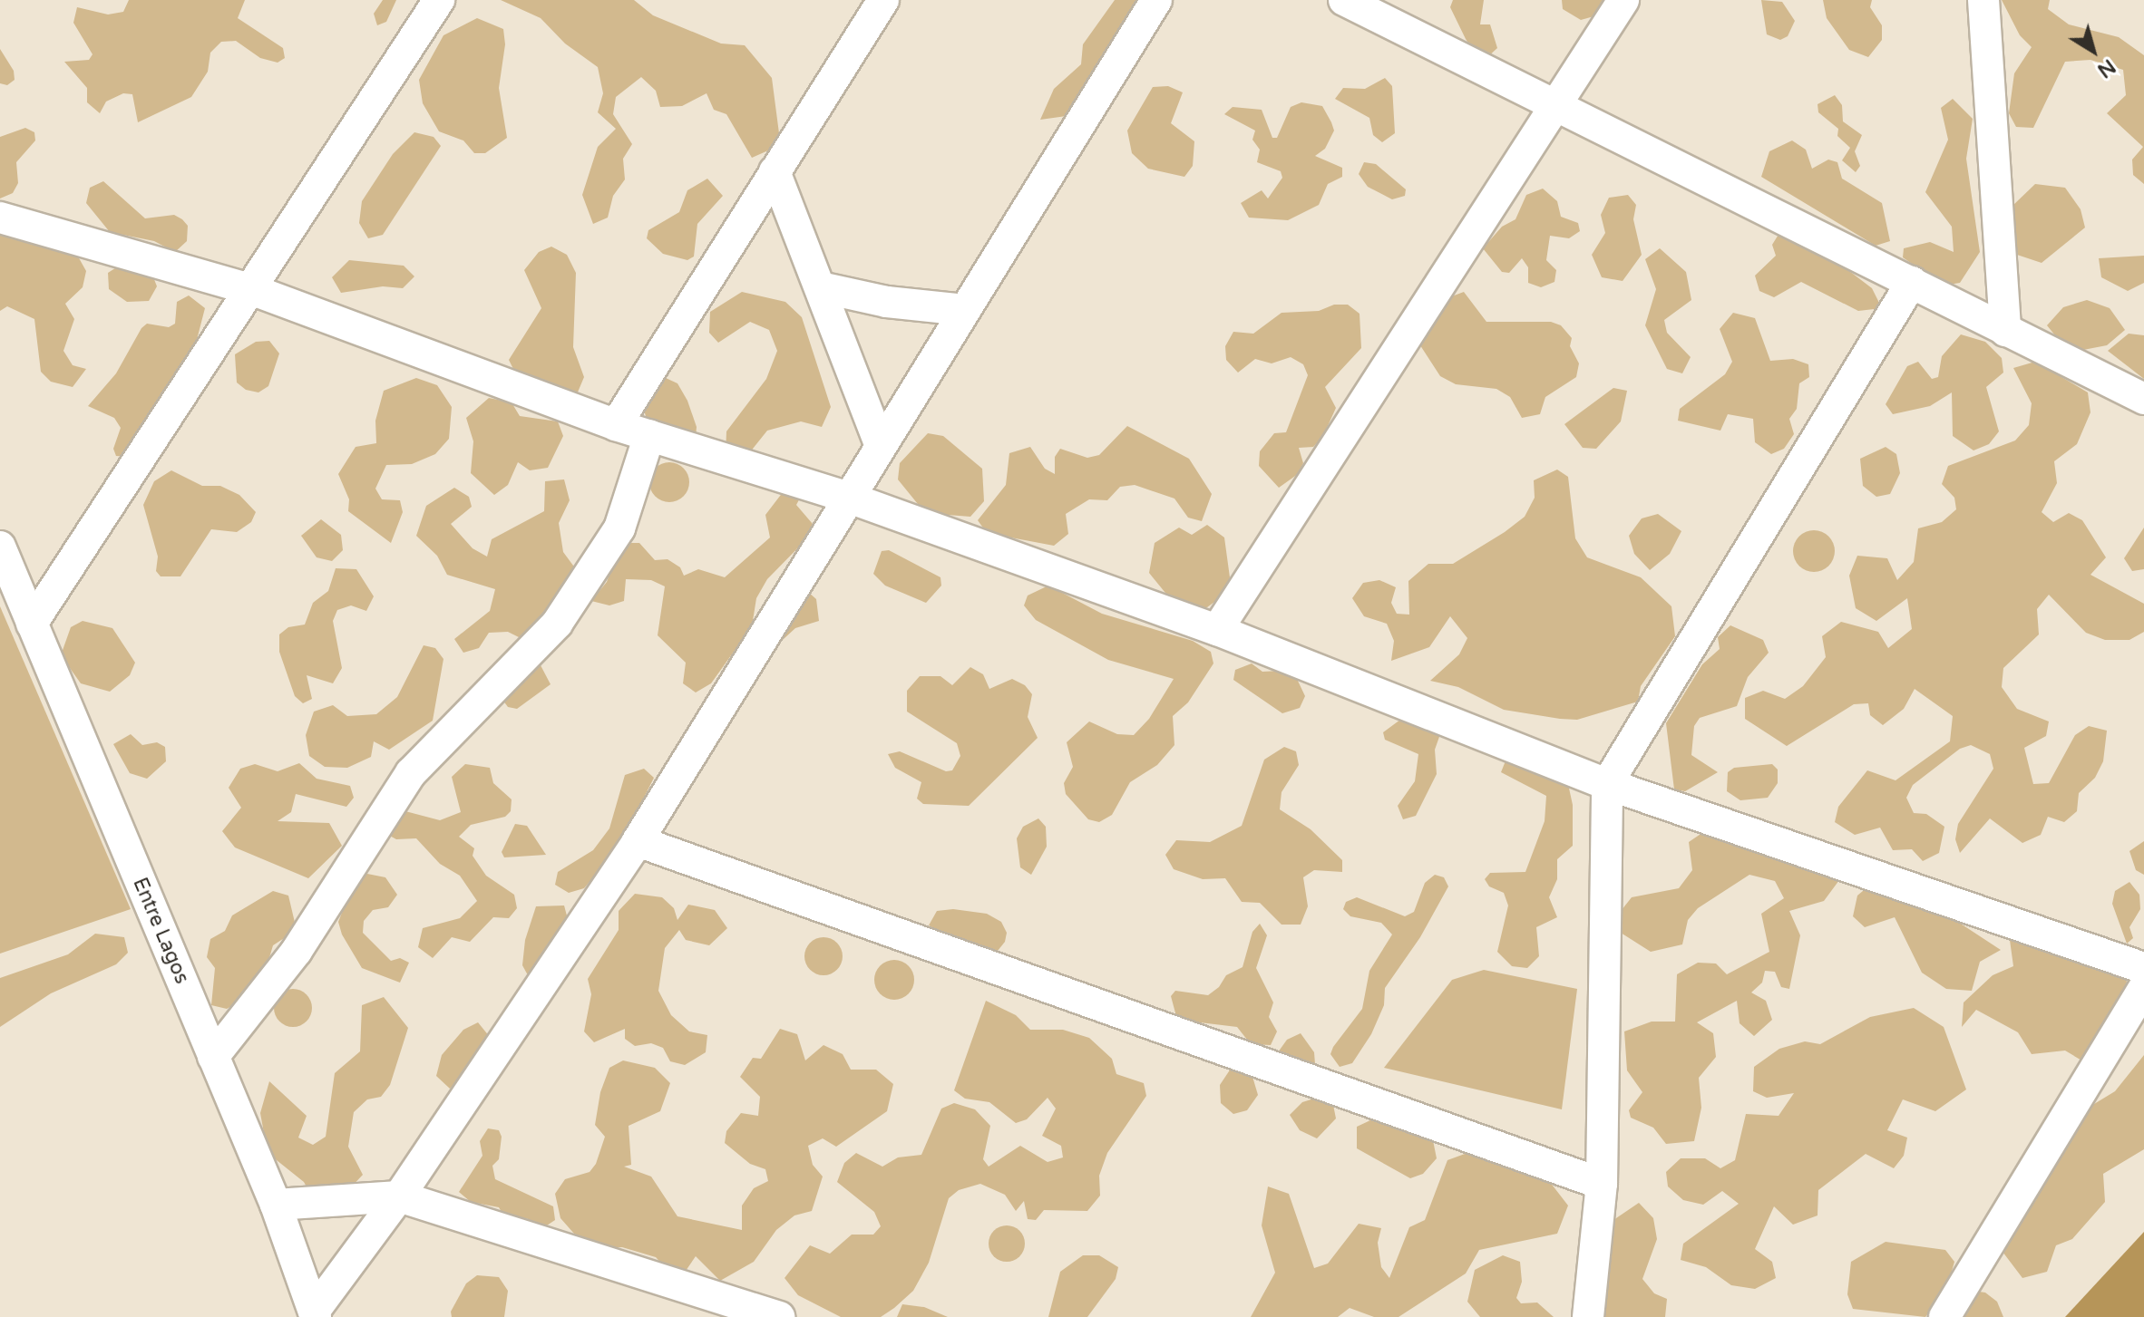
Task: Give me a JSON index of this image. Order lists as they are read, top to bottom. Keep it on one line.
{"streets":{"street":["Entre Lagos"]},"north":"bottom right"}
